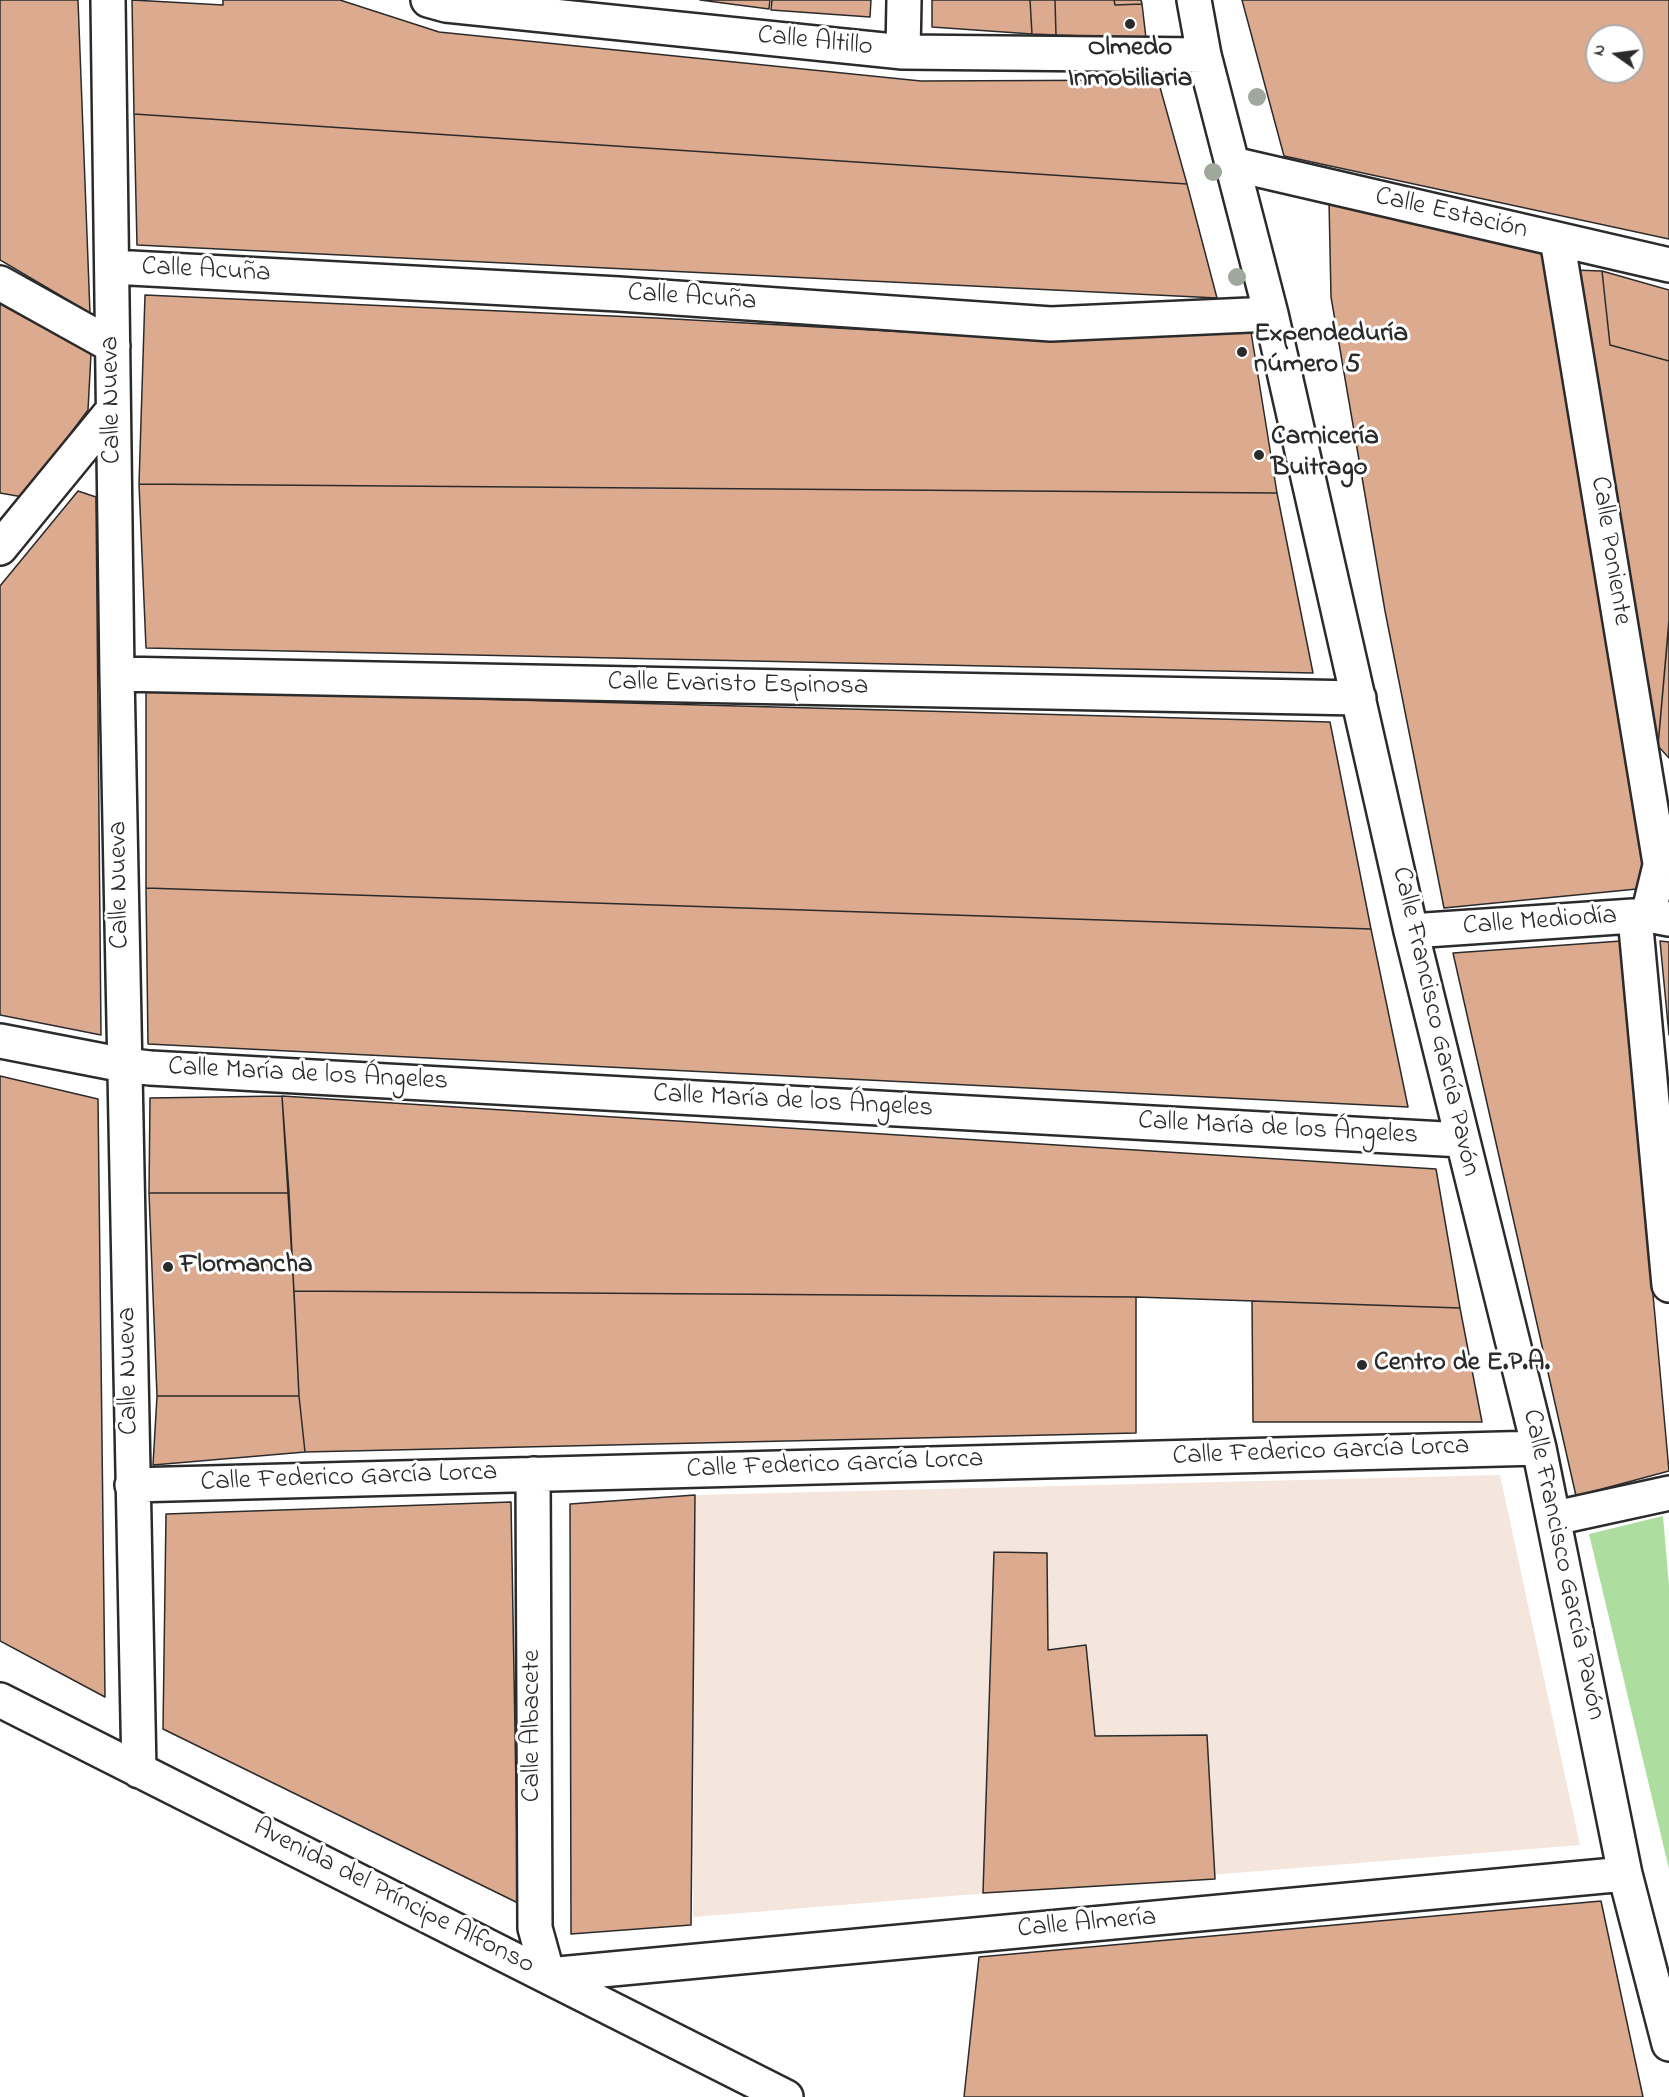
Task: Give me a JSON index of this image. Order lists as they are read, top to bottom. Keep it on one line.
{"streets":{"street":["Calle Altillo","Calle Estación","Calle Acuña","Calle Nueva","Calle Poniente","Calle Evaristo Espinosa","Calle Mediodía","Calle Francisco García Pavón","Calle María de los Ángeles","Calle Federico García Lorca","Calle Albacete","Avenida del Príncipe Alfonso","Calle Almería"]},"crossings":[["Calle Altillo","Calle Francisco García Pavón"],["Calle Estación","Calle Poniente"],["Calle Estación","Calle Francisco García Pavón"],["Calle Acuña","Calle Nueva"],["Calle Acuña","Calle Francisco García Pavón"],["Calle Nueva","Calle Evaristo Espinosa"],["Calle Nueva","Calle María de los Ángeles"],["Calle Nueva","Calle Federico García Lorca"],["Calle Nueva","Avenida del Príncipe Alfonso"],["Calle Evaristo Espinosa","Calle Francisco García Pavón"],["Calle Mediodía","Calle Francisco García Pavón"],["Calle Francisco García Pavón","Calle María de los Ángeles"],["Calle Francisco García Pavón","Calle Federico García Lorca"],["Calle Francisco García Pavón","Calle Almería"],["Calle Federico García Lorca","Calle Albacete"],["Calle Albacete","Avenida del Príncipe Alfonso"],["Calle Albacete","Calle Almería"],["Avenida del Príncipe Alfonso","Calle Almería"]],"places":["Olmedo Inmobiliaria","Expendeduría número 5","Carnicería Buitrago","Flormancha","Centro de E.P.A."],"north":"left"}
